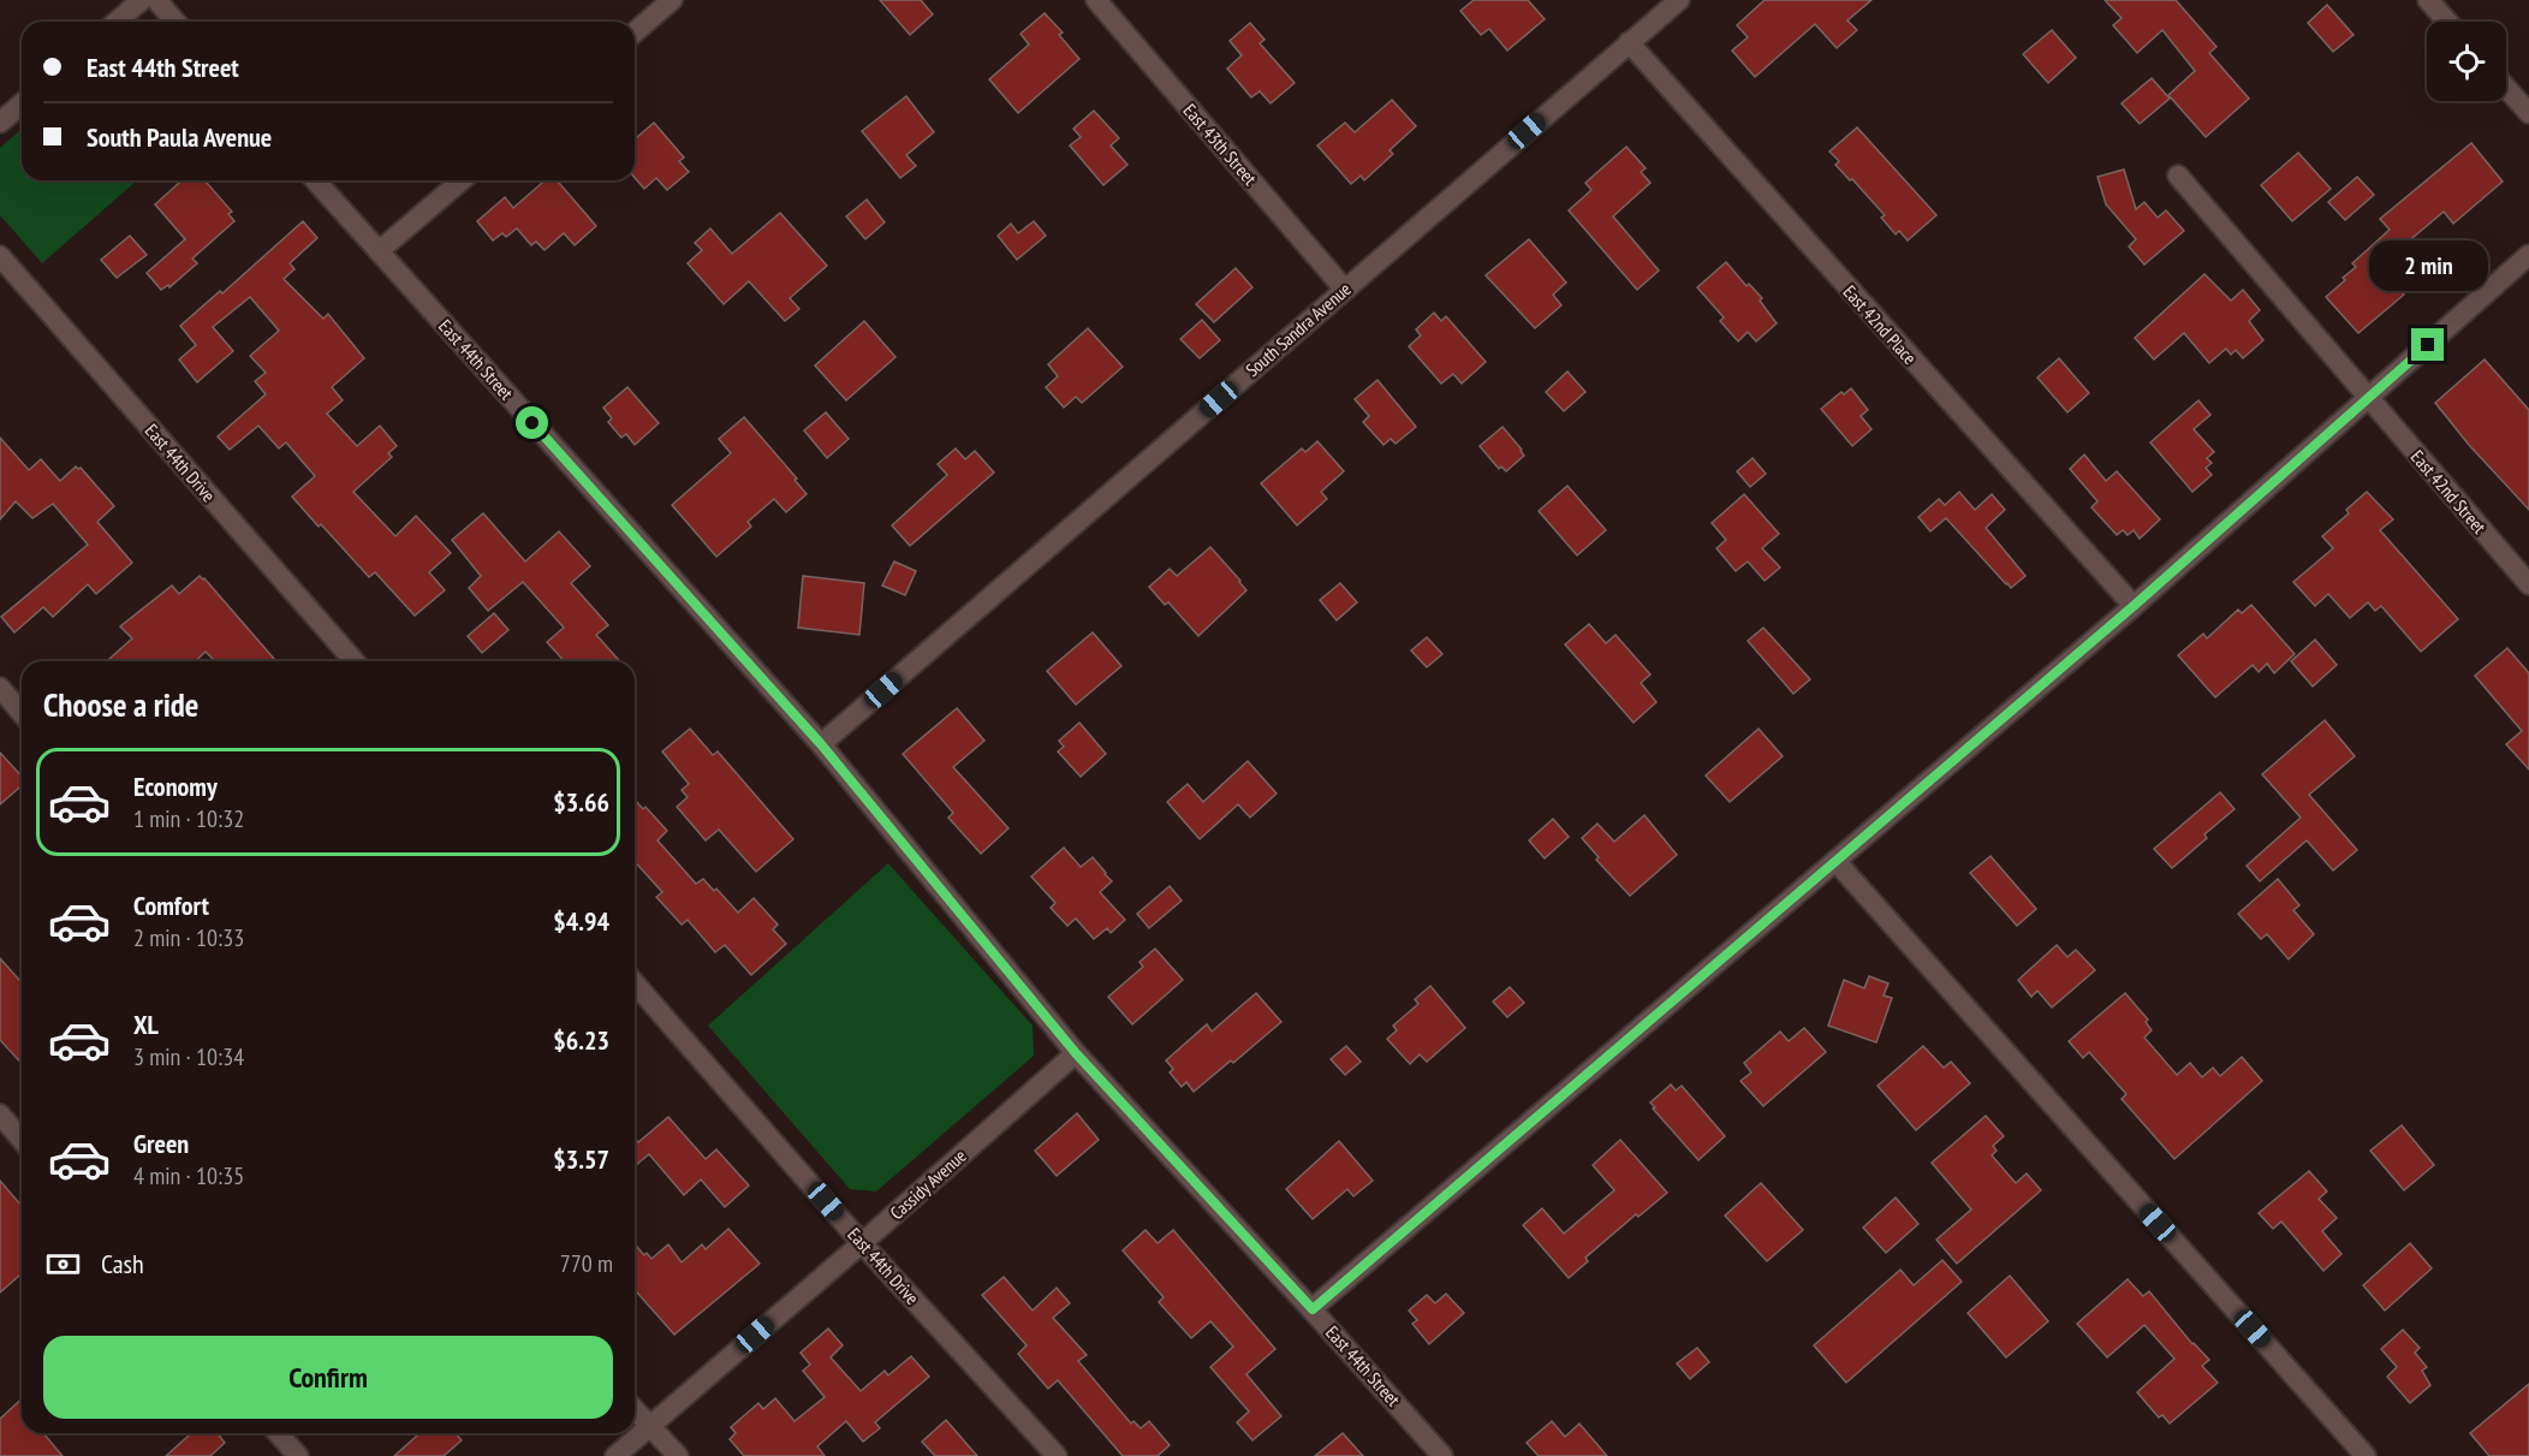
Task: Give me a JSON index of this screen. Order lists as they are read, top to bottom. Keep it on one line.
{"streets":{"street":["East 43th Street","East 42nd Place","South Sandra Avenue","East 44th Street","East 44th Drive","East 42nd Street","Cassidy Avenue"]},"crossings":[["East 43th Street","South Sandra Avenue"],["East 42nd Place","South Sandra Avenue"],["South Sandra Avenue","East 44th Street"],["East 44th Street","Cassidy Avenue"],["East 44th Drive","Cassidy Avenue"]],"page":{"banner":["East 44th Street","South Paula Avenue"],"bubble":"2 min","heading":"Choose a ride","list":[{"name":"Economy","note":"1 min · 10:32","value":"$3.66"},{"name":"Comfort","note":"2 min · 10:33","value":"$4.94"},{"name":"XL","note":"3 min · 10:34","value":"$6.23"},{"name":"Green","note":"4 min · 10:35","value":"$3.57"}],"pay":["Cash","770 m"],"buttons":"Confirm"}}
